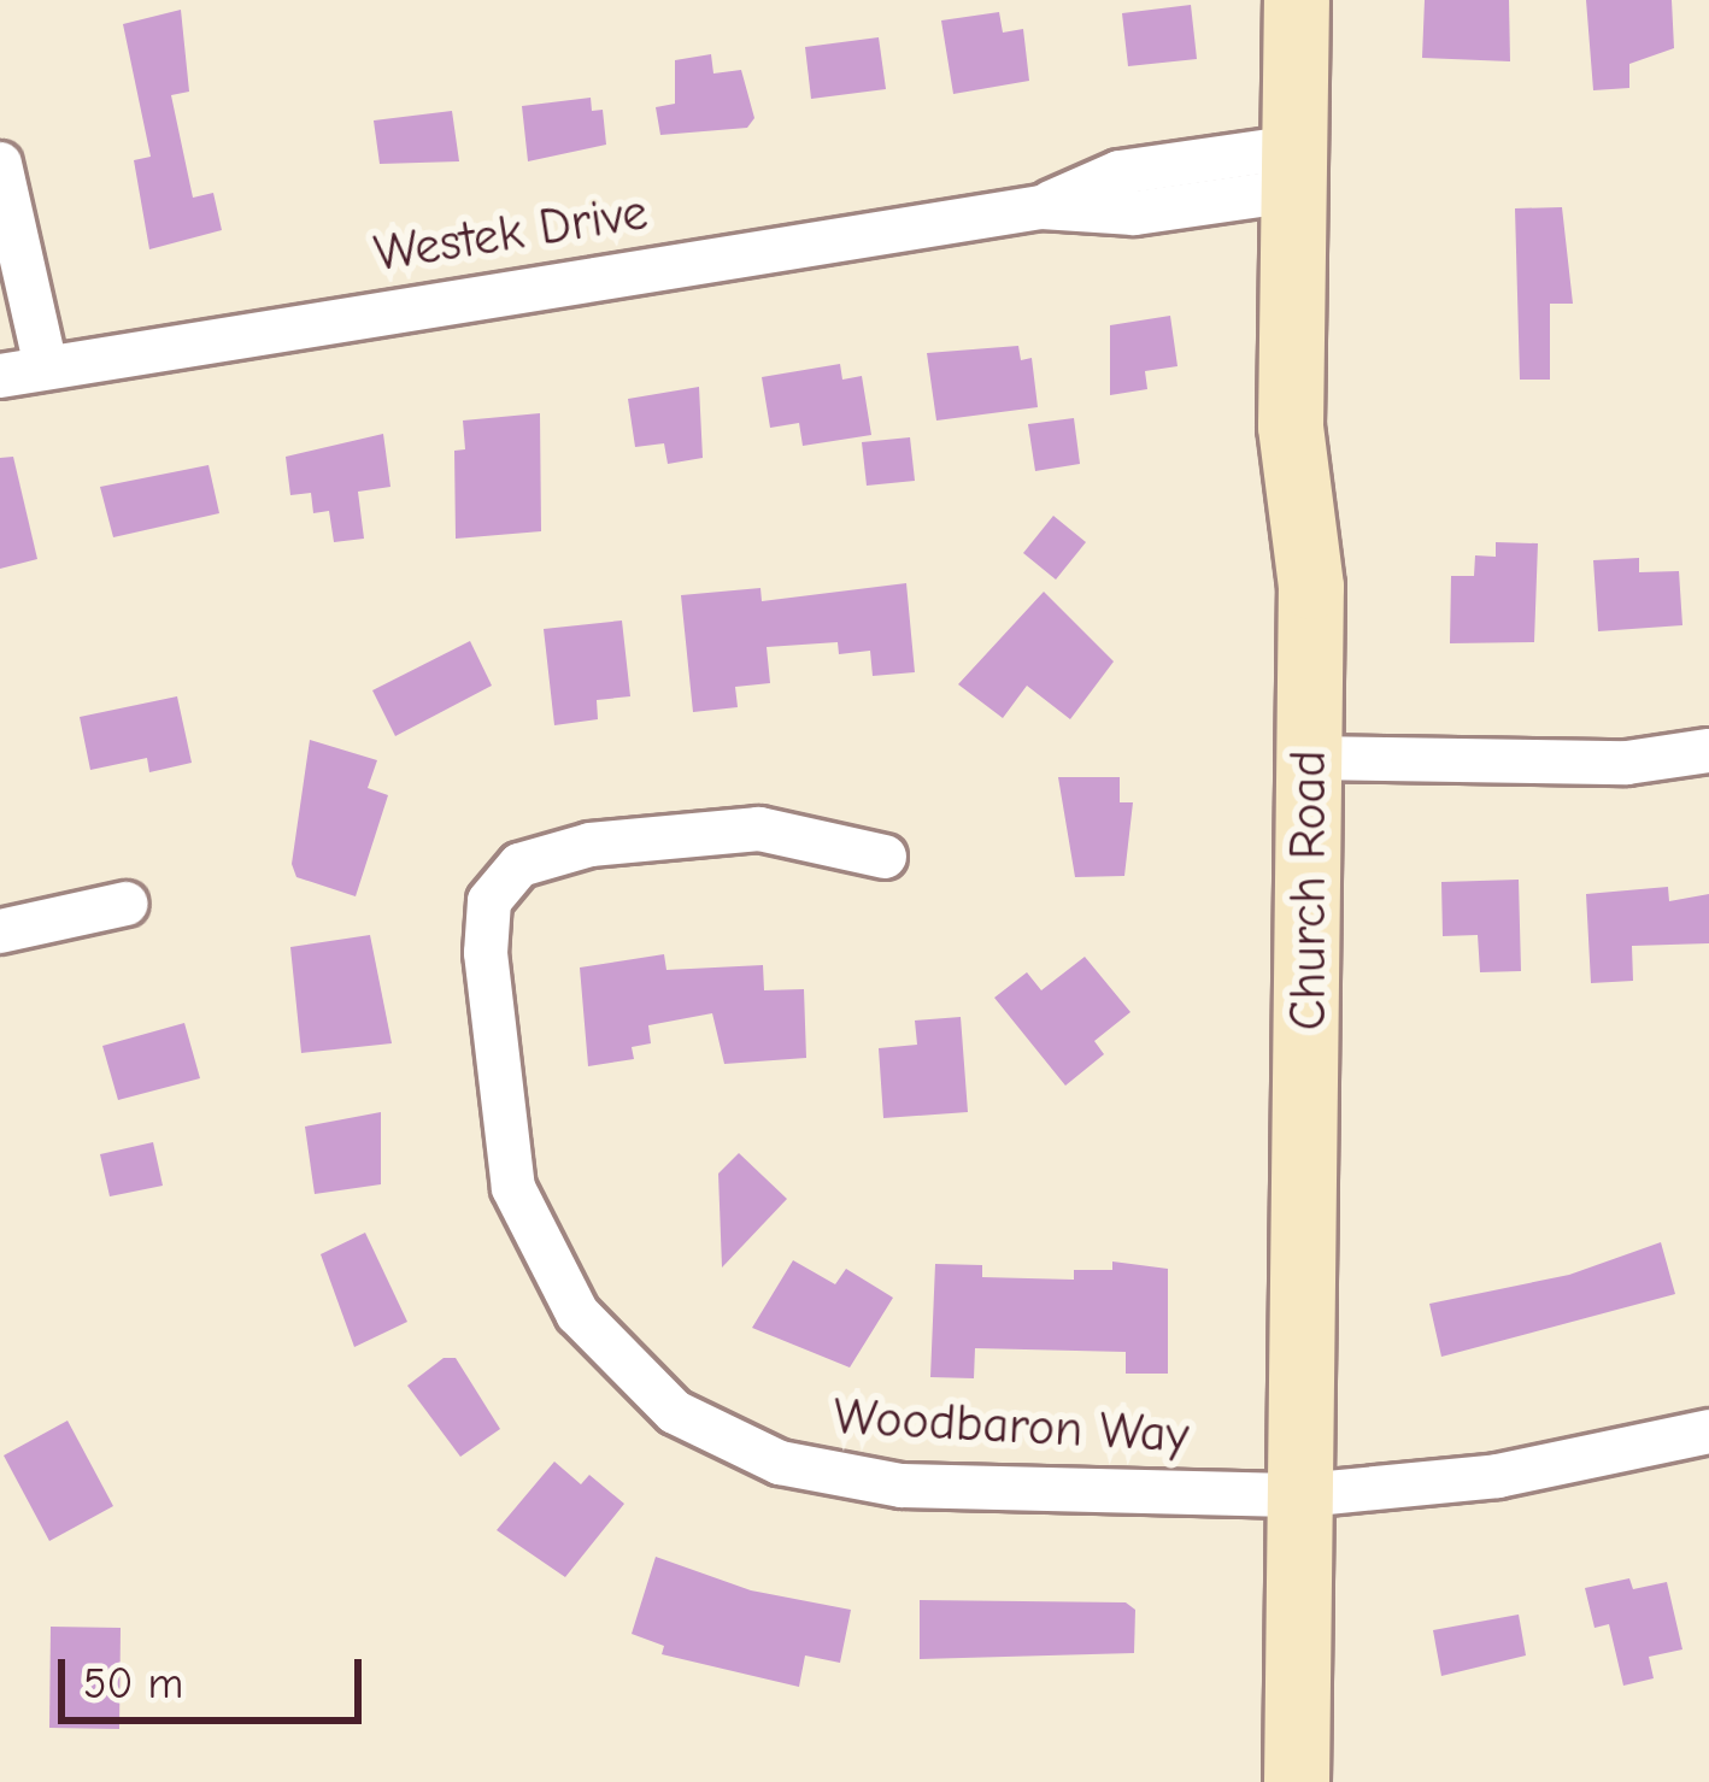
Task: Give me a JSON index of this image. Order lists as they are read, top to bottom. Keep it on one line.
{"streets":{"main road":["Church Road"],"street":["Westek Drive","Woodbaron Way"]},"crossings":[["Westek Drive","Church Road"],["Church Road","Woodbaron Way"]],"scale_bar":"50 m"}
